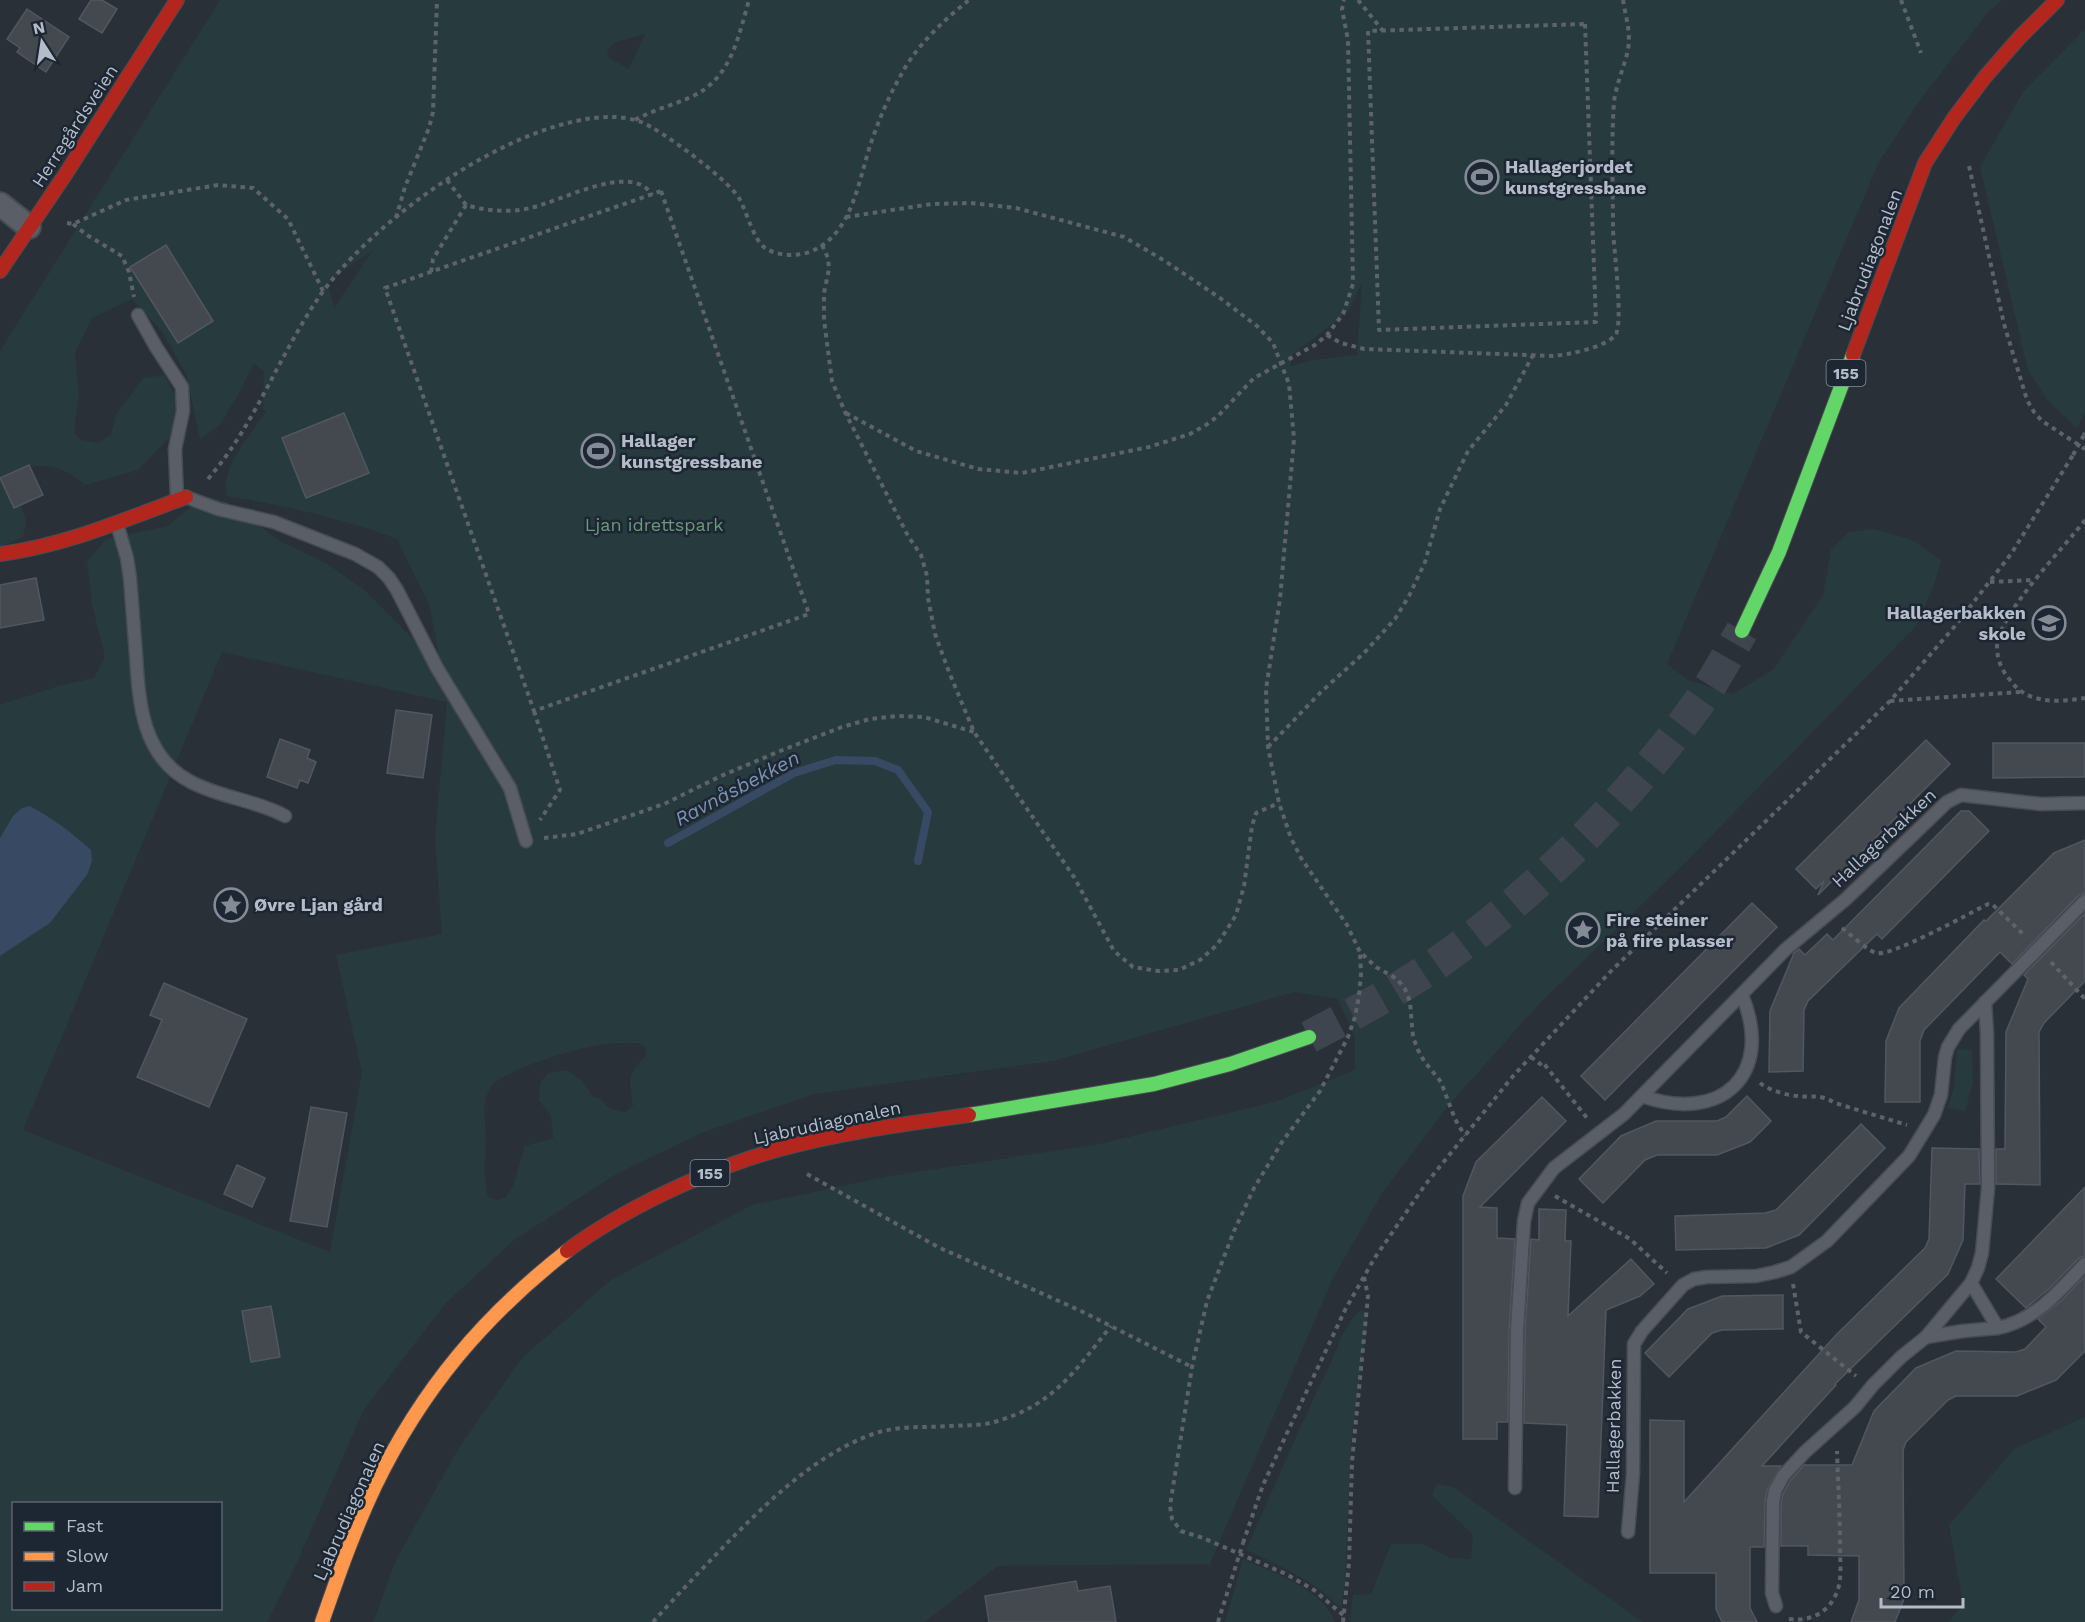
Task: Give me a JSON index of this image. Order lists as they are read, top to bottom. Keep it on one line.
{"streets":{"main road":["Herregårdsveien","Ljabrudiagonalen","155"],"lane":["Hallagerbakken"]},"water":["Ravnåsbekken"],"parks":["Ljan idrettspark"],"places":{"sports":["Hallagerjordet kunstgressbane","Hallager kunstgressbane"],"school or university":["Hallagerbakken skole"],"place":["Øvre Ljan gård","Fire steiner på fire plasser"]},"legend":["Fast","Slow","Jam"],"scale_bar":"20 m","north":"top"}
